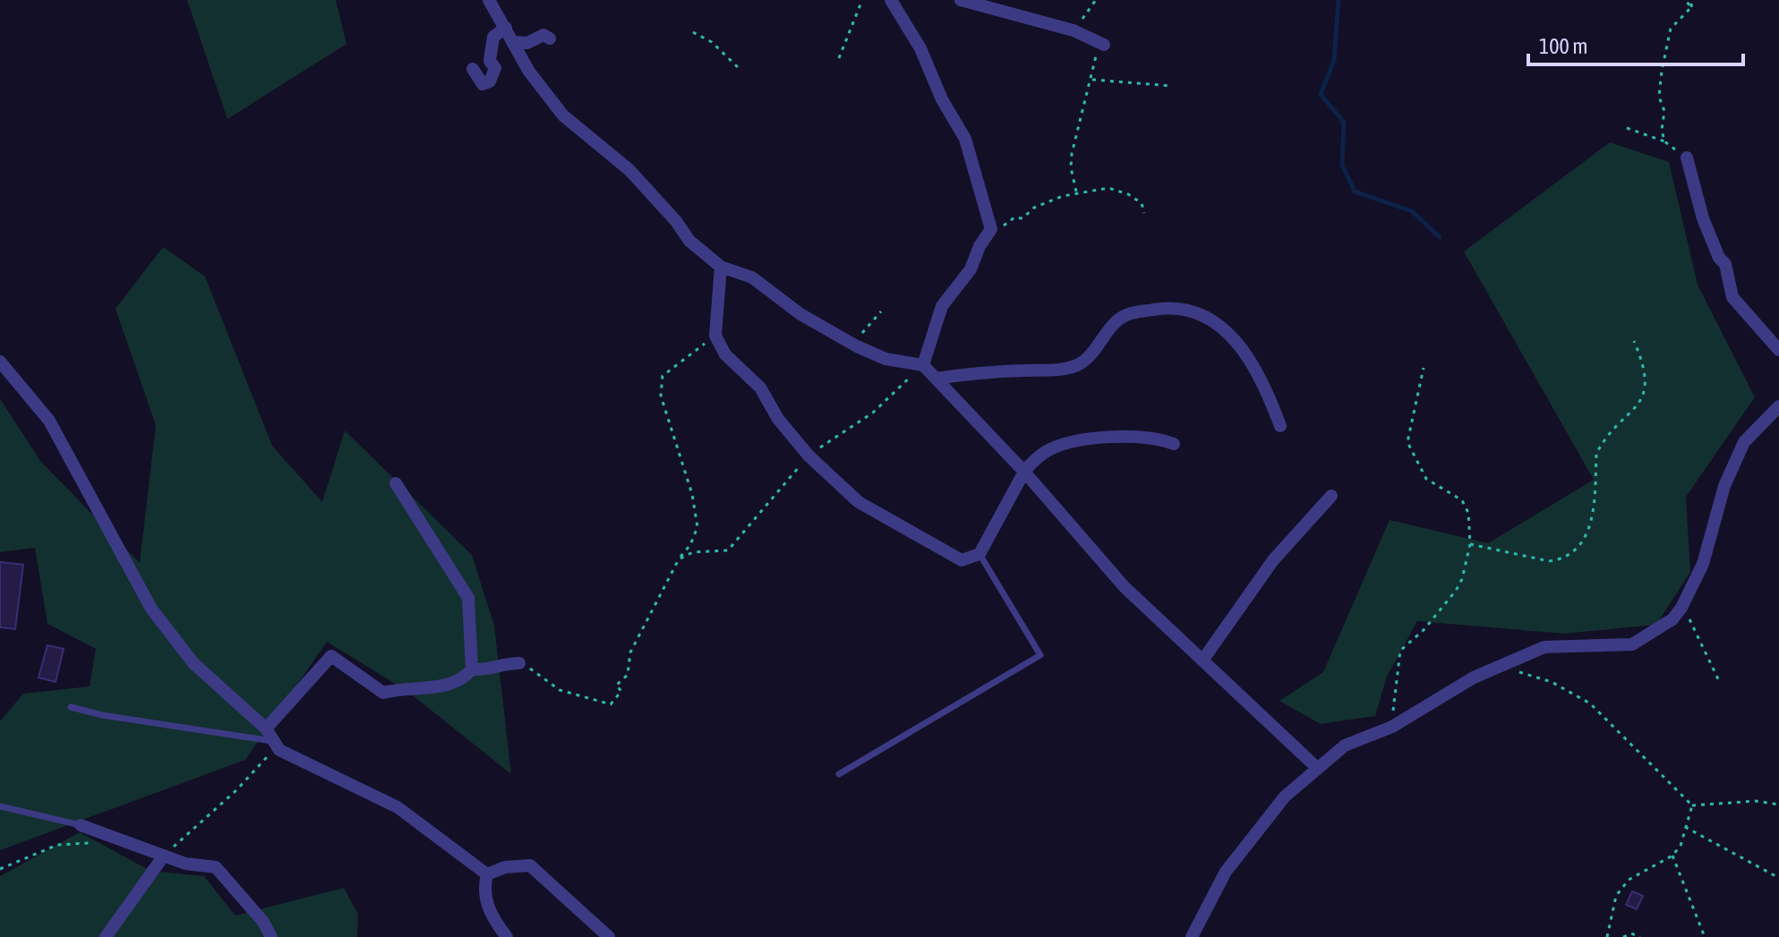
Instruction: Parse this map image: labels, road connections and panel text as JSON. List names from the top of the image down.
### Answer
{
  "scale_bar": "100 m"
}
